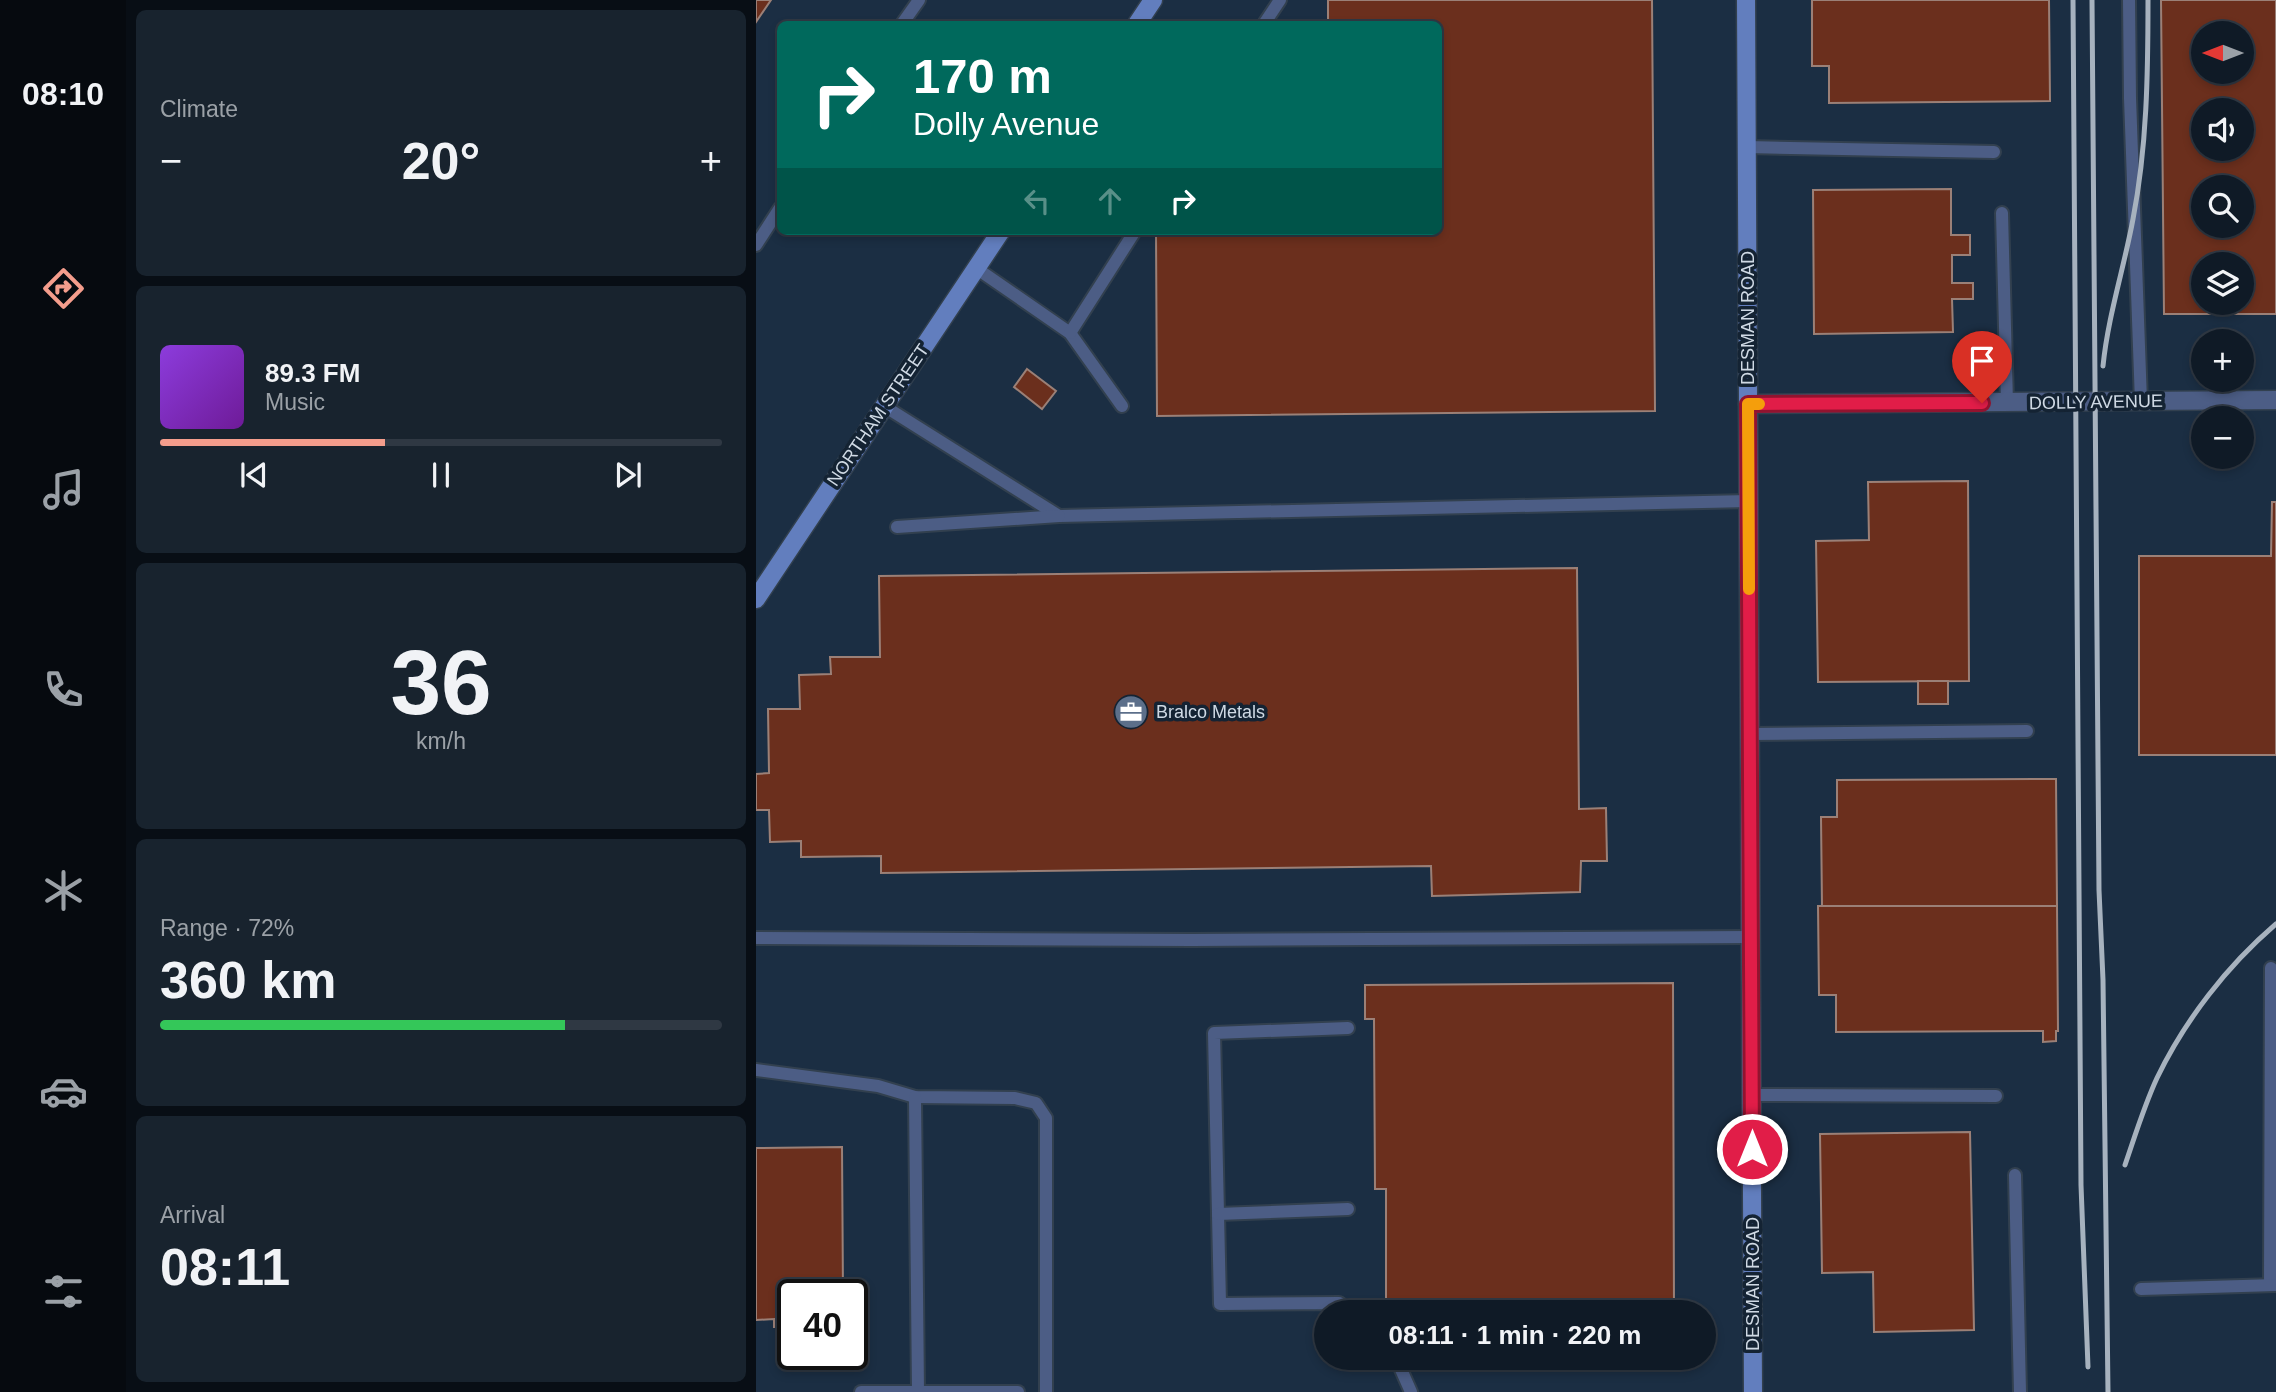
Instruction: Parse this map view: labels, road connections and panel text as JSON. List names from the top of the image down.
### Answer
{
  "streets": {
    "street": ["DESMAN ROAD", "DOLLY AVENUE", "NORTHAM STREET"]
  },
  "crossings": [
    ["DESMAN ROAD", "DOLLY AVENUE"]
  ],
  "places": {
    "office": ["Bralco Metals"]
  },
  "north": "left",
  "page": {
    "tabs": "08:10",
    "tile": [
      "Climate",
      ["36", "km/h"],
      ["Range · 72%", "360 km"],
      ["Arrival", "08:11"]
    ],
    "map_buttons": ["+", "−"],
    "turn": ["170 m", "Dolly Avenue"],
    "heat": ["−", "20°", "+"],
    "song": ["89.3 FM", "Music"],
    "limit": "40",
    "trip": "08:11 · 1 min · 220 m"
  }
}
